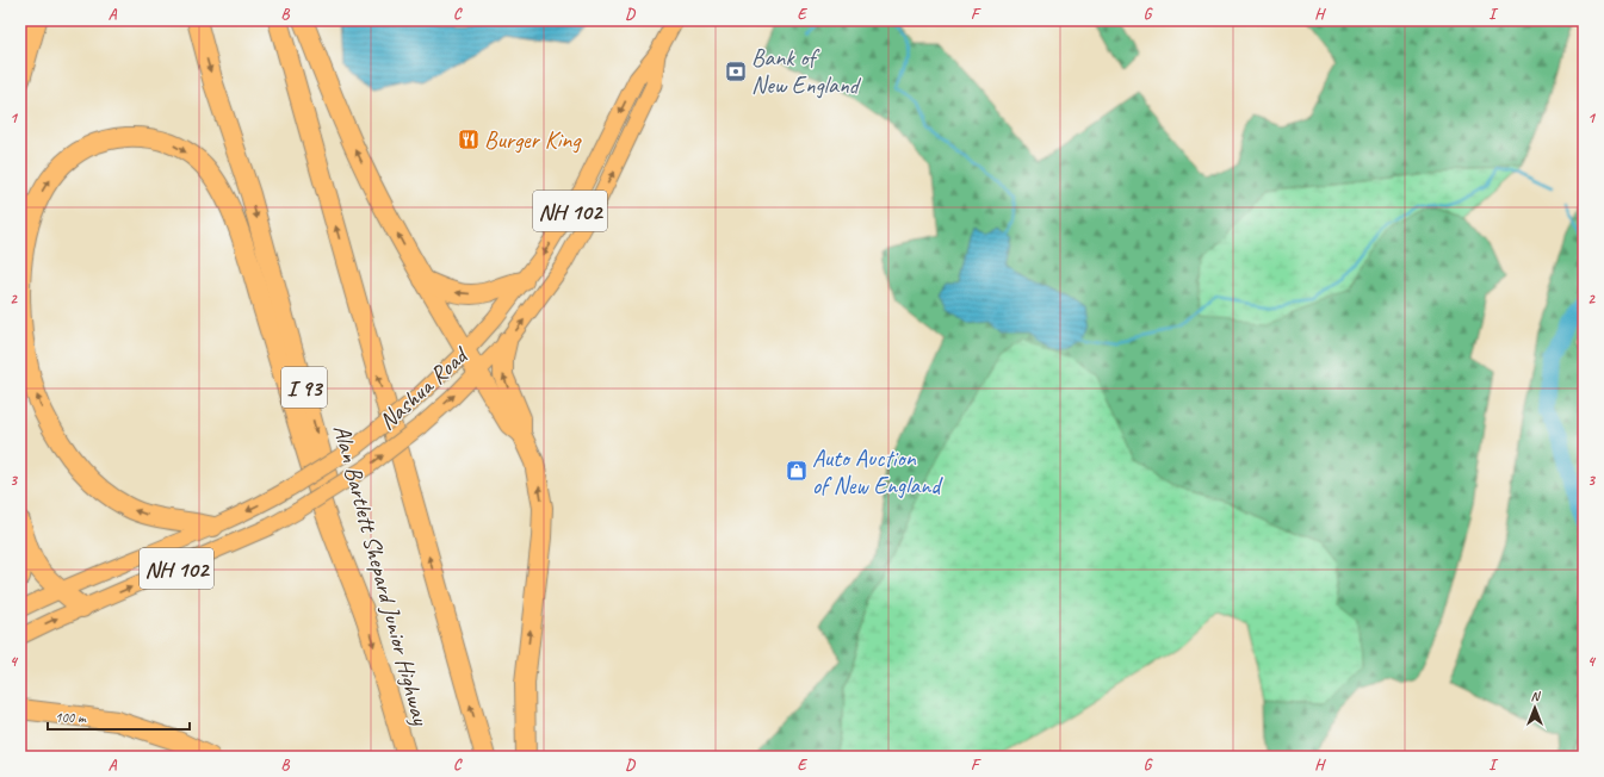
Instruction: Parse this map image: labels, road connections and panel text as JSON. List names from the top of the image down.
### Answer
{
  "streets": {
    "highway": ["I 93", "Alan Bartlett Shepard Junior Highway"],
    "main road": ["NH 102", "Nashua Road"]
  },
  "places": {
    "bank": ["Bank of New England"],
    "restaurant": ["Burger King"],
    "shop": ["Auto Auction of New England"]
  },
  "scale_bar": "100 m",
  "north": "top",
  "grid": {
    "columns": [
      "A",
      "B",
      "C",
      "D",
      "E",
      "F",
      "G",
      "H",
      "I"
    ],
    "rows": [
      "1",
      "2",
      "3",
      "4"
    ]
  }
}
